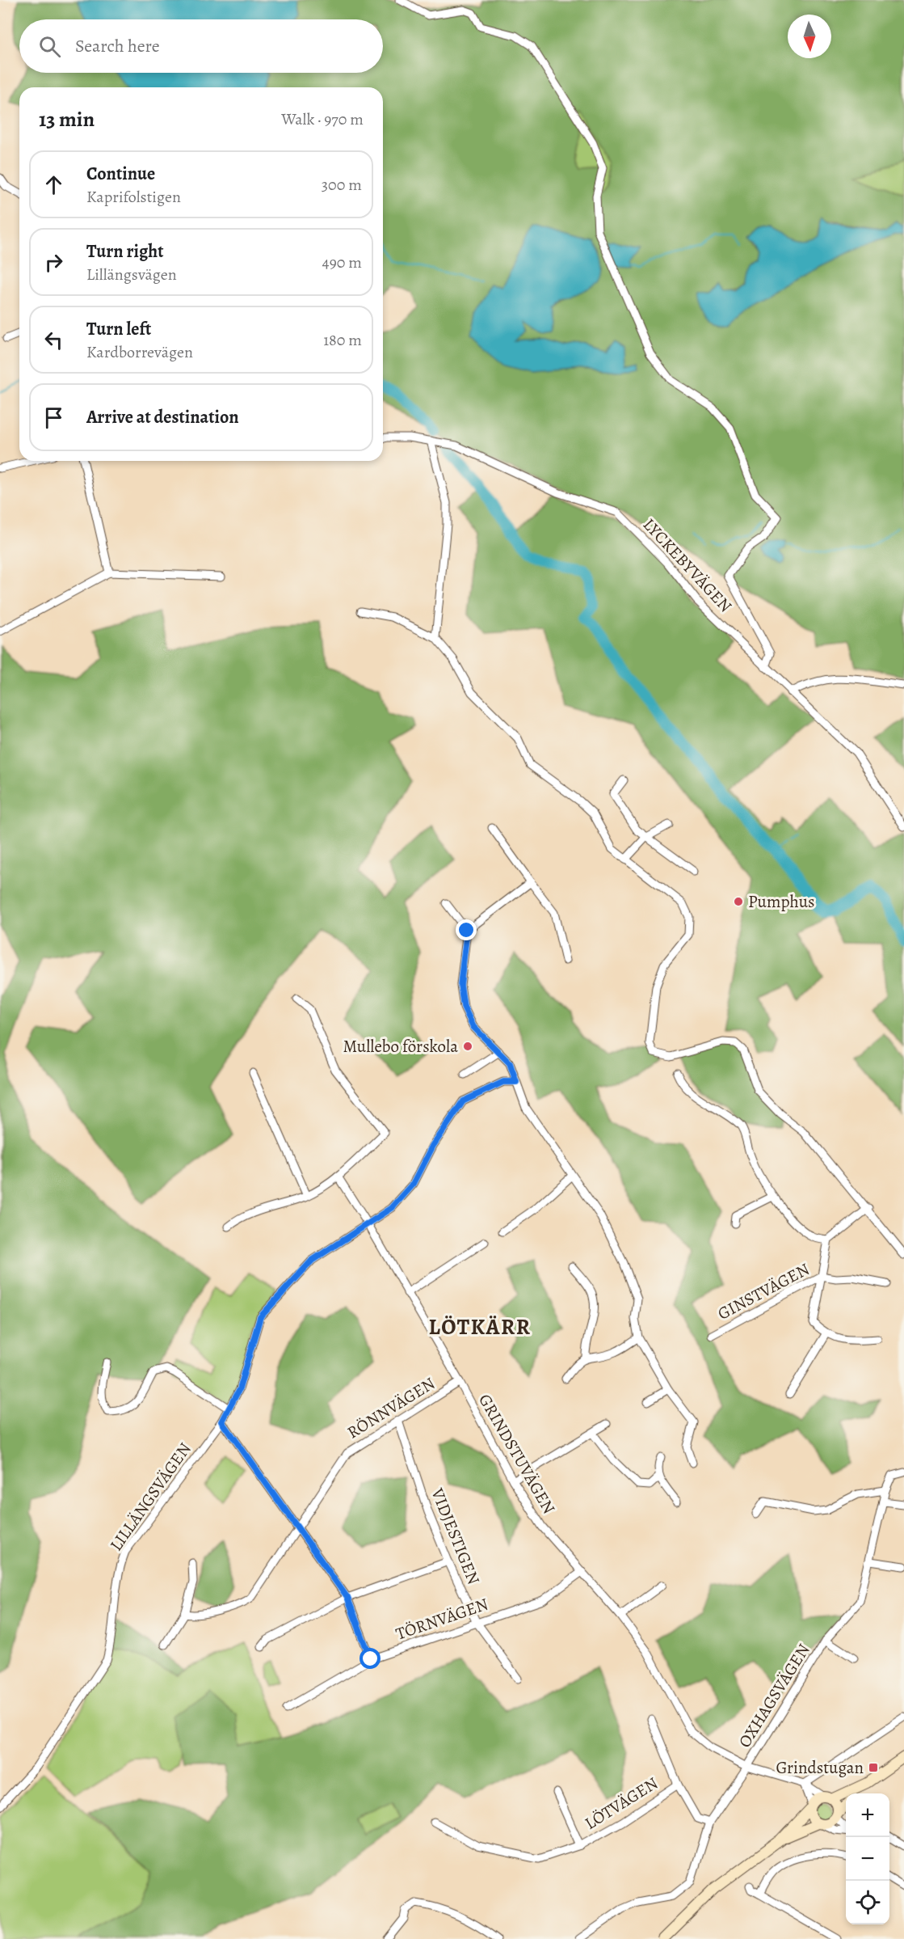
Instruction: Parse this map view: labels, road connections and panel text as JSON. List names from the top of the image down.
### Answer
{
  "streets": {
    "street": [
      "LYCKEBYVÄGEN",
      "GINSTVÄGEN",
      "RÖNNVÄGEN",
      "GRINDSTUVÄGEN",
      "LILLÄNGSVÄGEN",
      "VIDJESTIGEN",
      "TÖRNVÄGEN",
      "OXHAGSVÄGEN",
      "LÖTVÄGEN"
    ]
  },
  "crossings": [
    ["RÖNNVÄGEN", "GRINDSTUVÄGEN"],
    ["RÖNNVÄGEN", "VIDJESTIGEN"],
    ["GRINDSTUVÄGEN", "LILLÄNGSVÄGEN"],
    ["GRINDSTUVÄGEN", "TÖRNVÄGEN"],
    ["GRINDSTUVÄGEN", "OXHAGSVÄGEN"],
    ["VIDJESTIGEN", "TÖRNVÄGEN"]
  ],
  "districts": ["LÖTKÄRR"],
  "places": {
    "other": ["Pumphus", "Mullebo förskola"],
    "transit": ["Grindstugan"]
  },
  "north": "bottom",
  "page": {
    "search": "Search here",
    "heading": ["13 min", "Walk · 970 m"],
    "list": [
      ["Continue", "Kaprifolstigen", "300 m"],
      ["Turn right", "Lillängsvägen", "490 m"],
      ["Turn left", "Kardborrevägen", "180 m"],
      "Arrive at destination"
    ],
    "map_buttons": ["+", "−"]
  }
}
